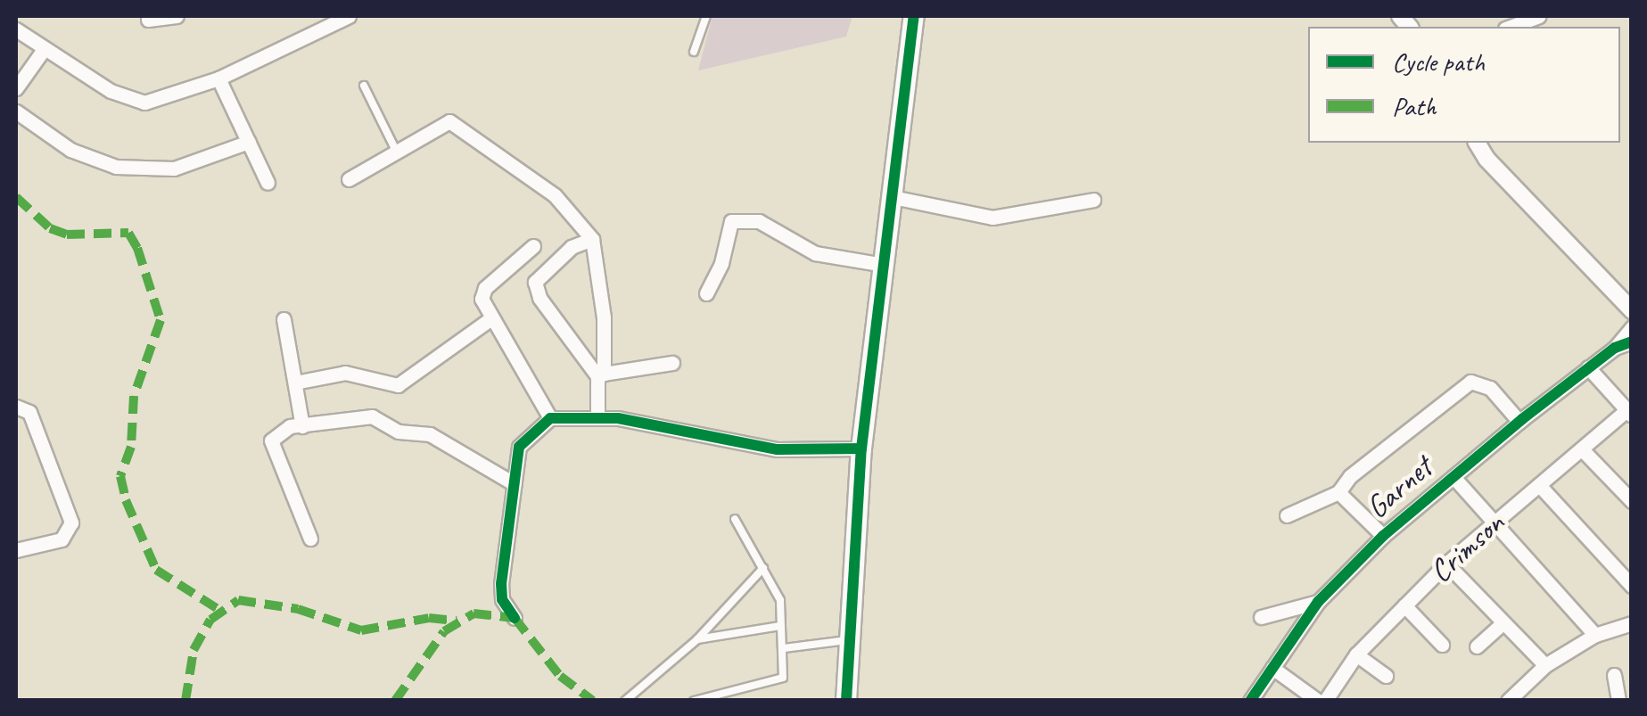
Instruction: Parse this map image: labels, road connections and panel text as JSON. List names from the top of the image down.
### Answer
{
  "streets": {
    "street": ["Garnet", "Crimson"]
  },
  "legend": ["Cycle path", "Path"]
}
